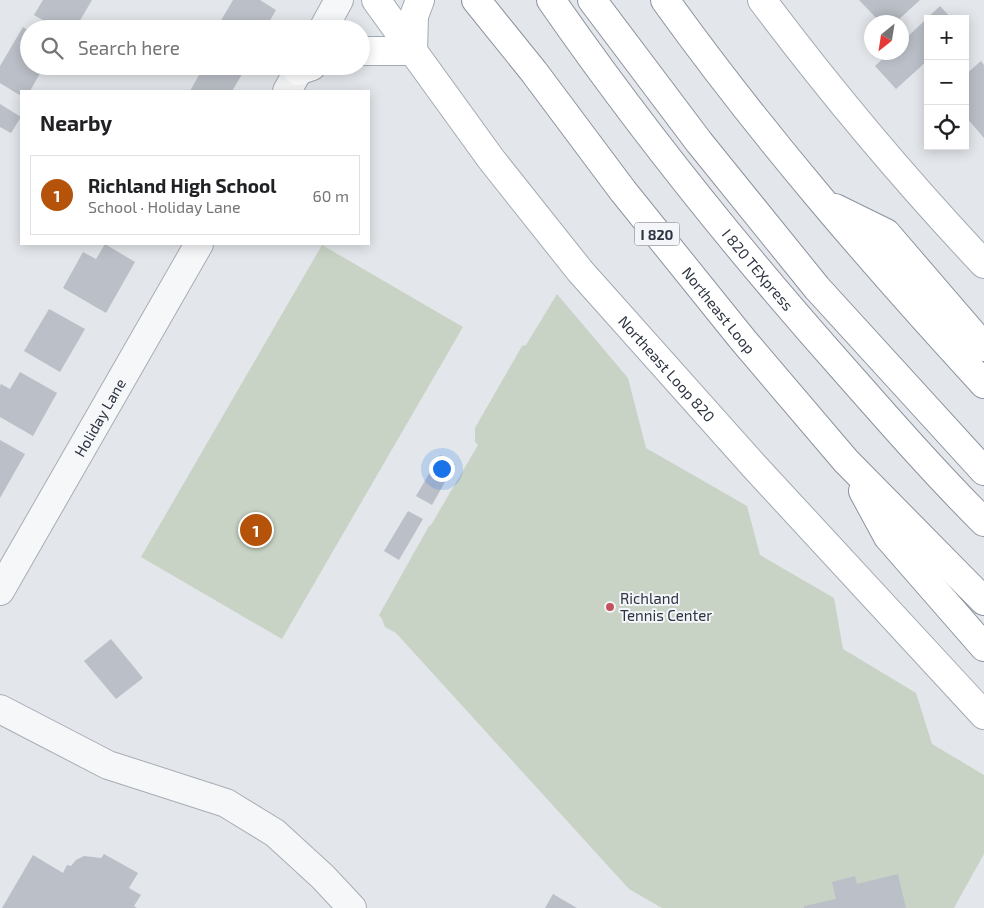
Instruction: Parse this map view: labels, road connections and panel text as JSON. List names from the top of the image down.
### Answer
{
  "streets": {
    "main road": [
      "I 820",
      "I 820 TEXpress",
      "Northeast Loop",
      "Northeast Loop 820"
    ],
    "street": ["Holiday Lane"]
  },
  "places": ["Richland Tennis Center"],
  "north": "bottom left",
  "page": {
    "map_buttons": ["+", "−"],
    "search": "Search here",
    "heading": "Nearby",
    "list": [
      {
        "mark": "1",
        "name": "Richland High School",
        "note": "School · Holiday Lane",
        "value": "60 m"
      }
    ],
    "pins": "1"
  }
}
